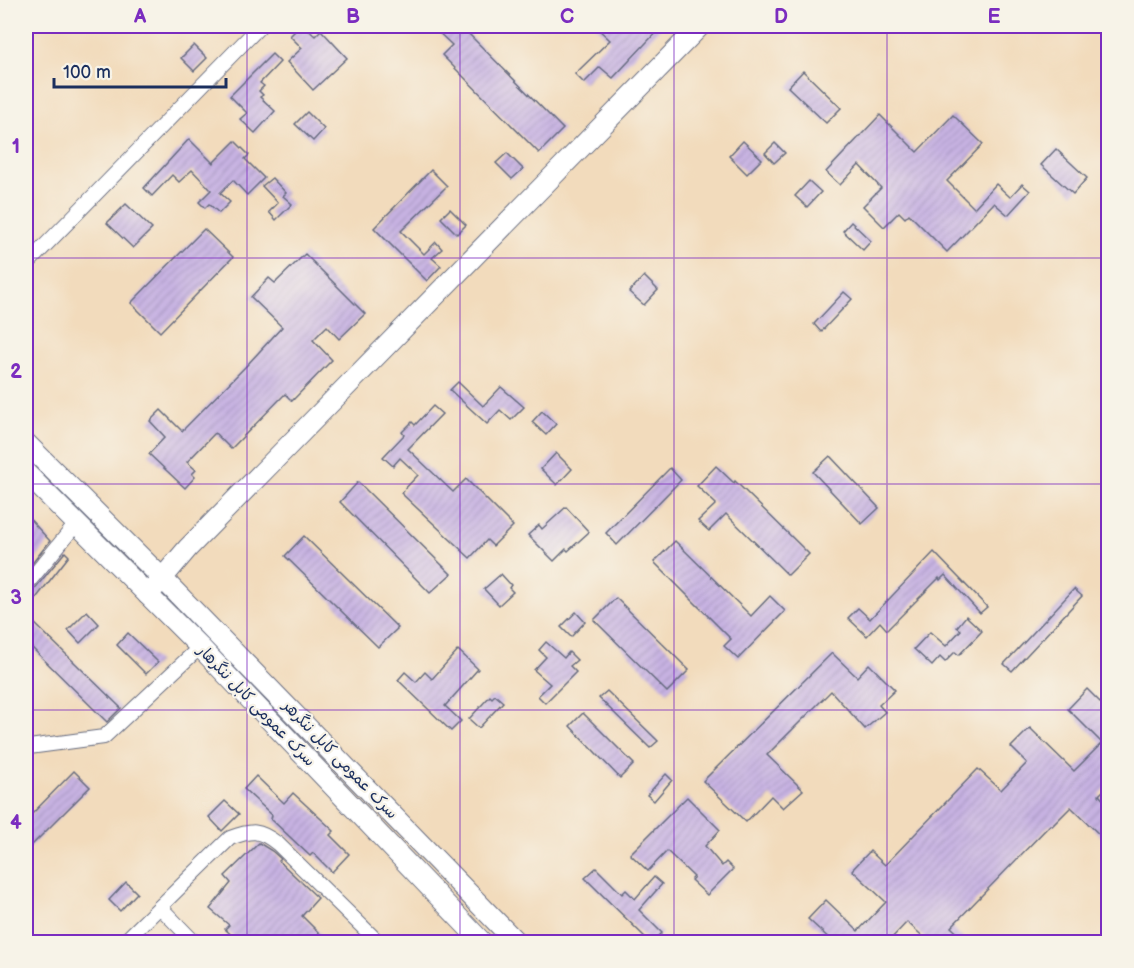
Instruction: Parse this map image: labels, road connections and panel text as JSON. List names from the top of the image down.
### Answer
{
  "streets": {
    "highway": ["سرک عمومی کابل ننگرهار", "سرک عمومی کابل ننگرهر"]
  },
  "scale_bar": "100 m",
  "grid": {
    "columns": [
      "A",
      "B",
      "C",
      "D",
      "E"
    ],
    "rows": [
      "1",
      "2",
      "3",
      "4"
    ]
  }
}
